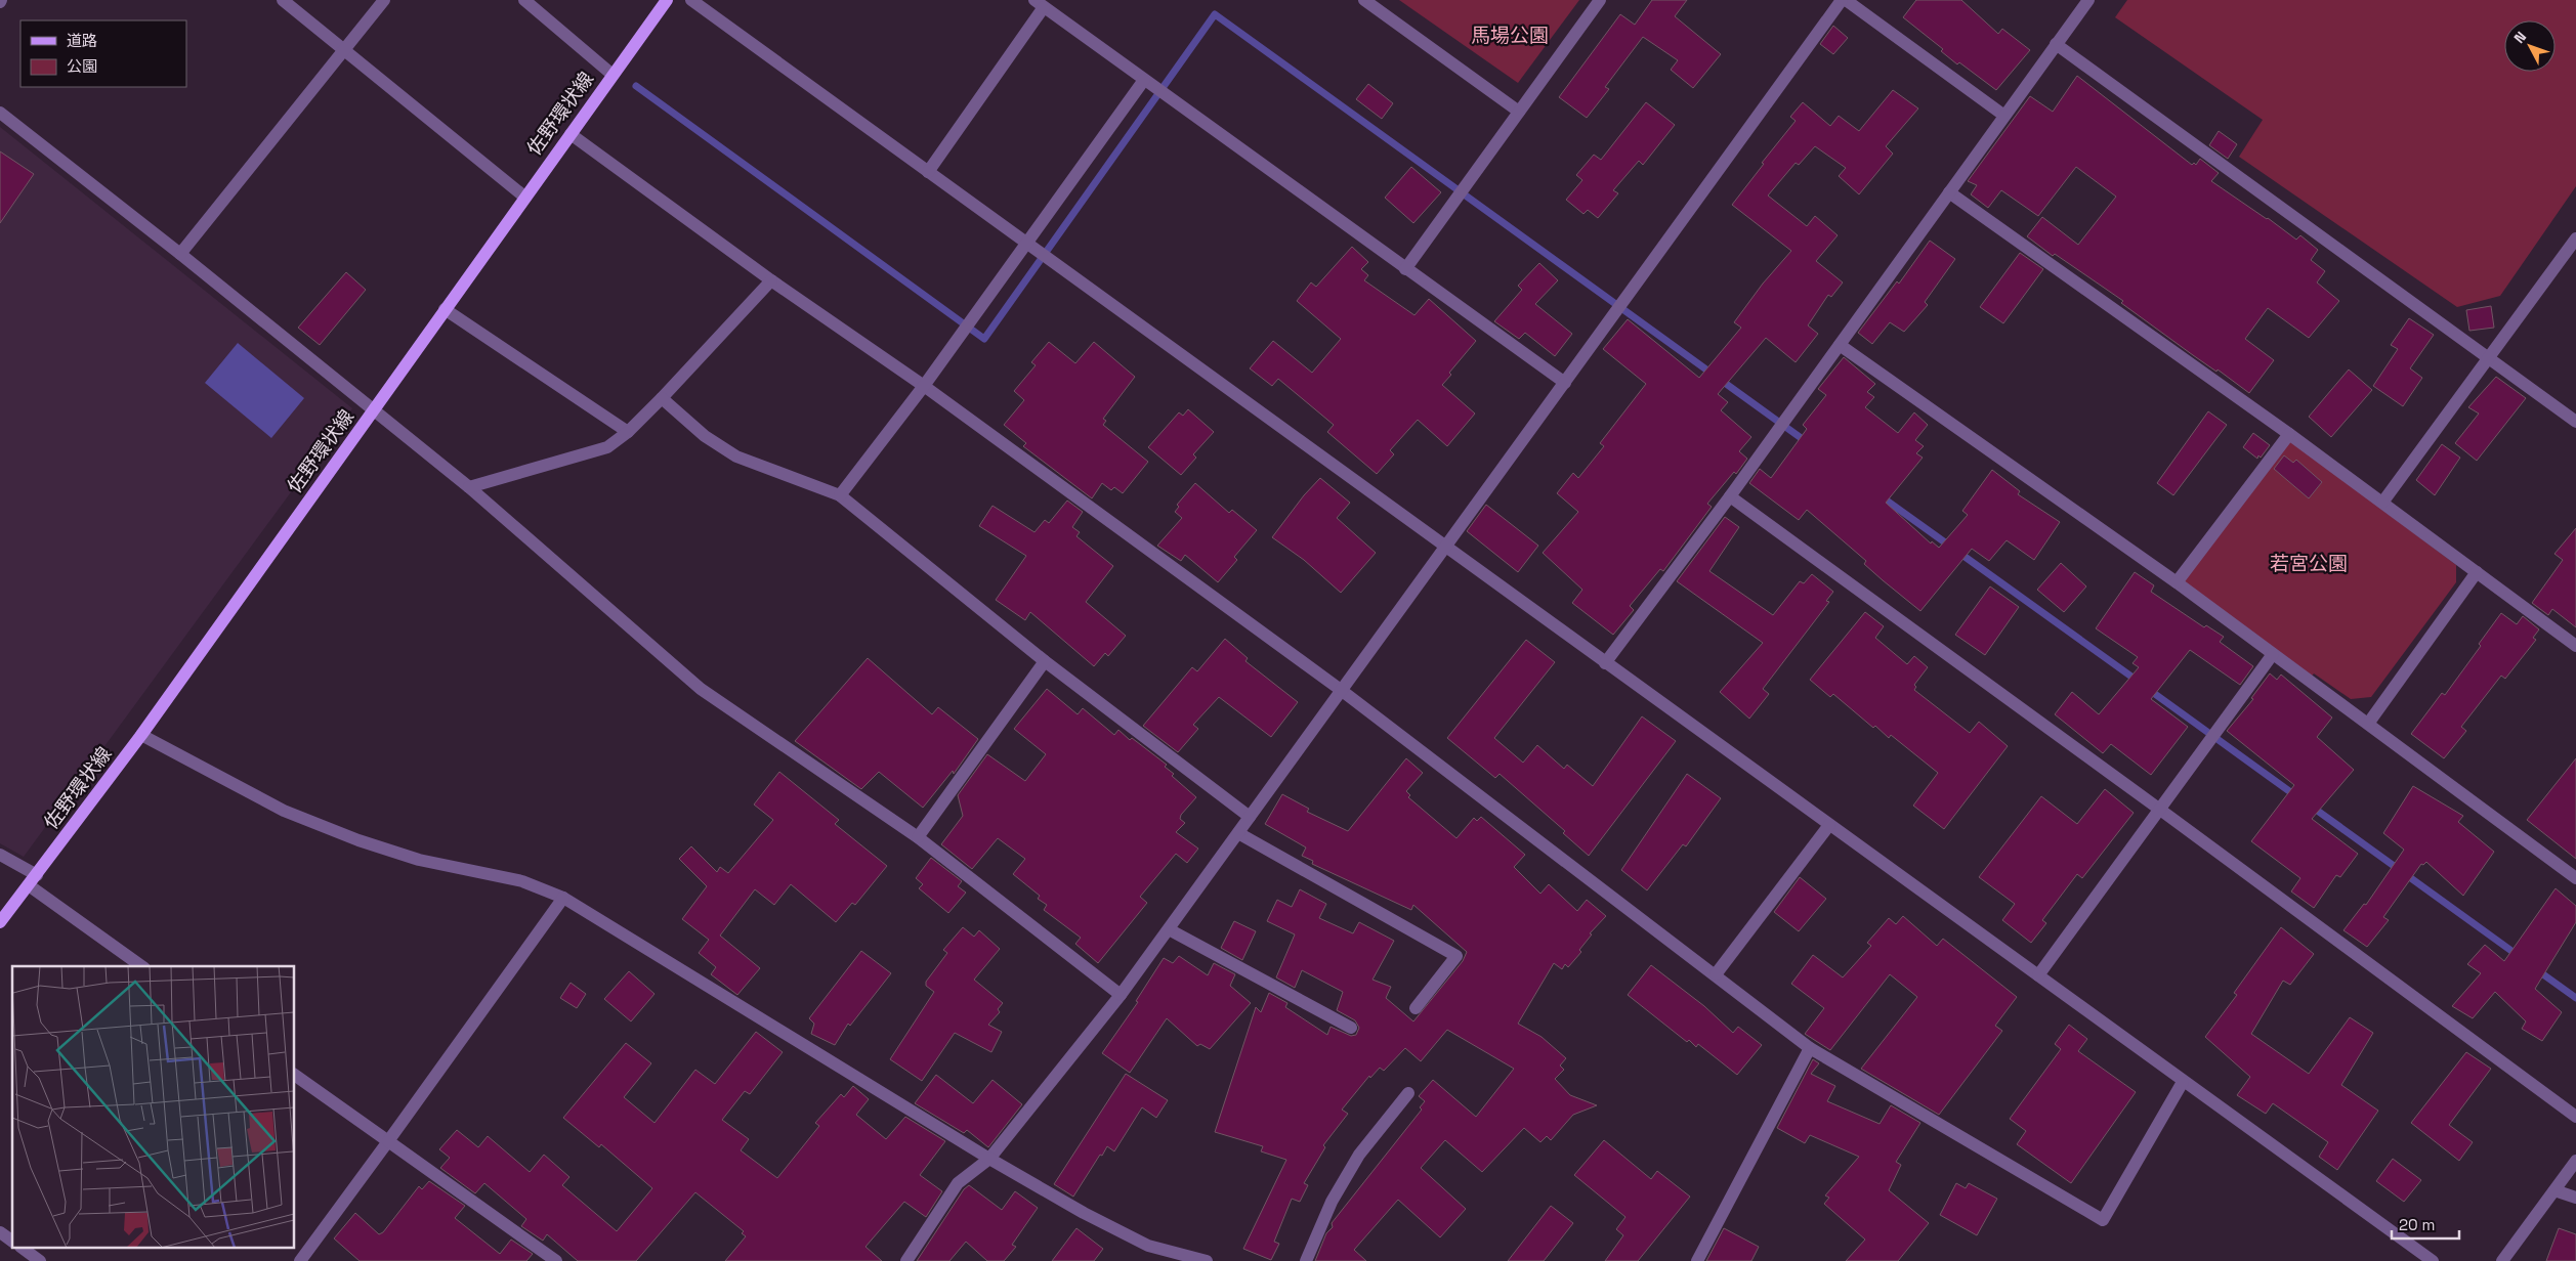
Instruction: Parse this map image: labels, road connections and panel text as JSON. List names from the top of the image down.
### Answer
{
  "streets": {
    "main road": ["佐野環状線"]
  },
  "parks": ["馬場公園", "若宮公園"],
  "legend": ["道路", "公園"],
  "scale_bar": "20 m",
  "north": "top left"
}
